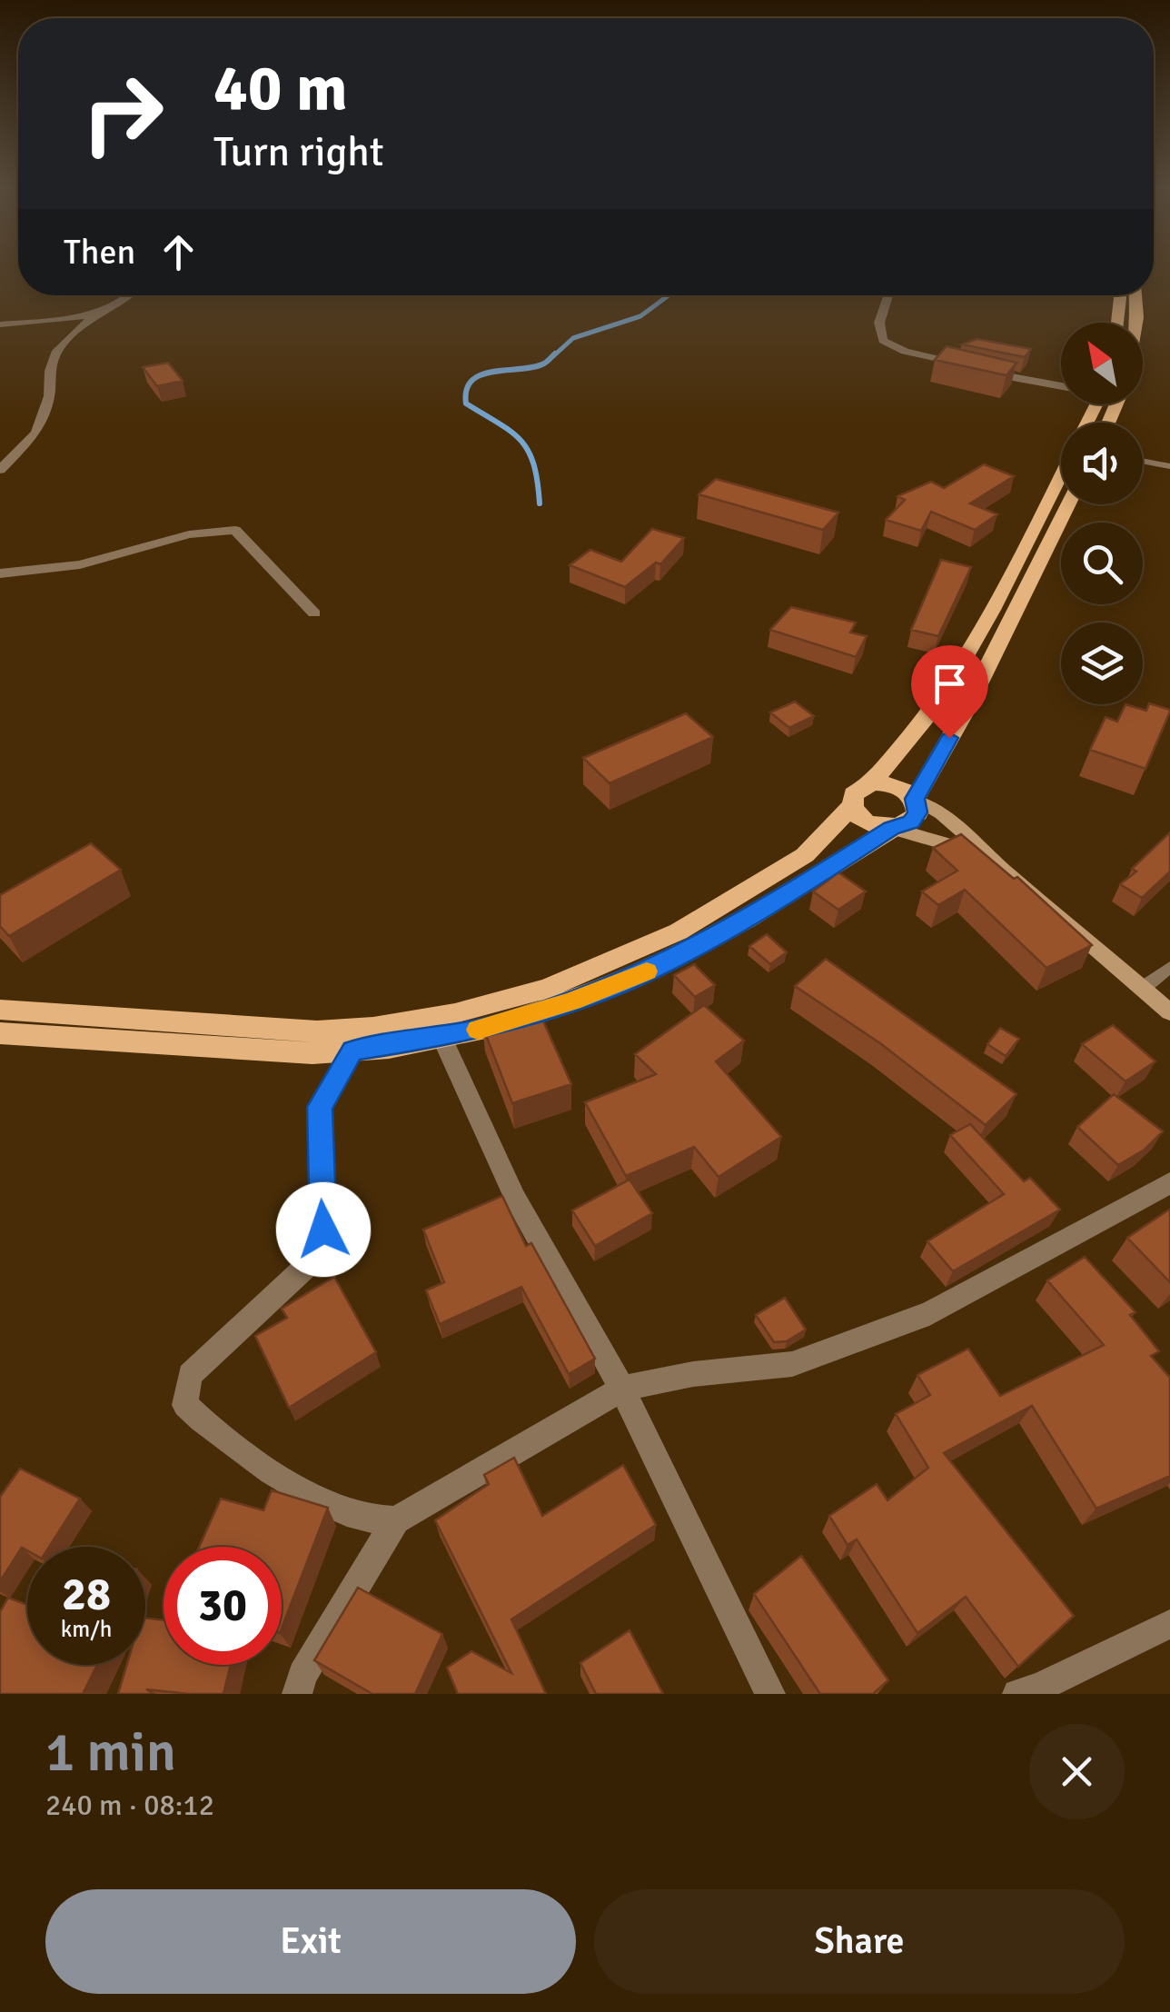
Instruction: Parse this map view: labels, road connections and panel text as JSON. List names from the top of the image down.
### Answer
{
  "north": "top left",
  "page": {
    "turn": ["40 m", "Turn right"],
    "then": "Then",
    "speed": "28 km/h",
    "limit": "30",
    "heading": ["1 min", "240 m · 08:12"],
    "buttons": ["Exit", "Share"]
  }
}
